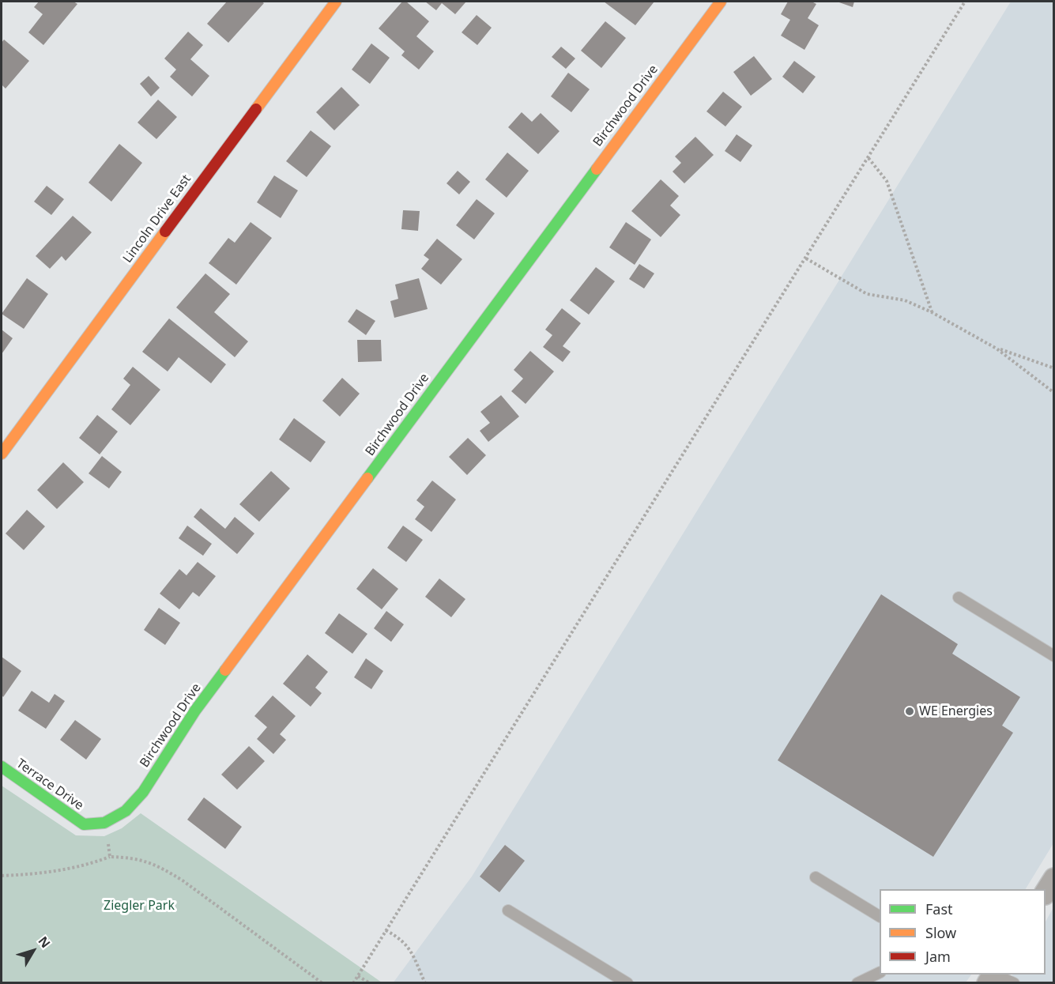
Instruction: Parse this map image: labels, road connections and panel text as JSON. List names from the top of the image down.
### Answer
{
  "streets": {
    "street": ["Birchwood Drive", "Lincoln Drive East", "Terrace Drive"]
  },
  "crossings": [
    ["Birchwood Drive", "Terrace Drive"]
  ],
  "parks": ["Ziegler Park"],
  "places": ["WE Energies"],
  "legend": ["Fast", "Slow", "Jam"],
  "north": "top right"
}
